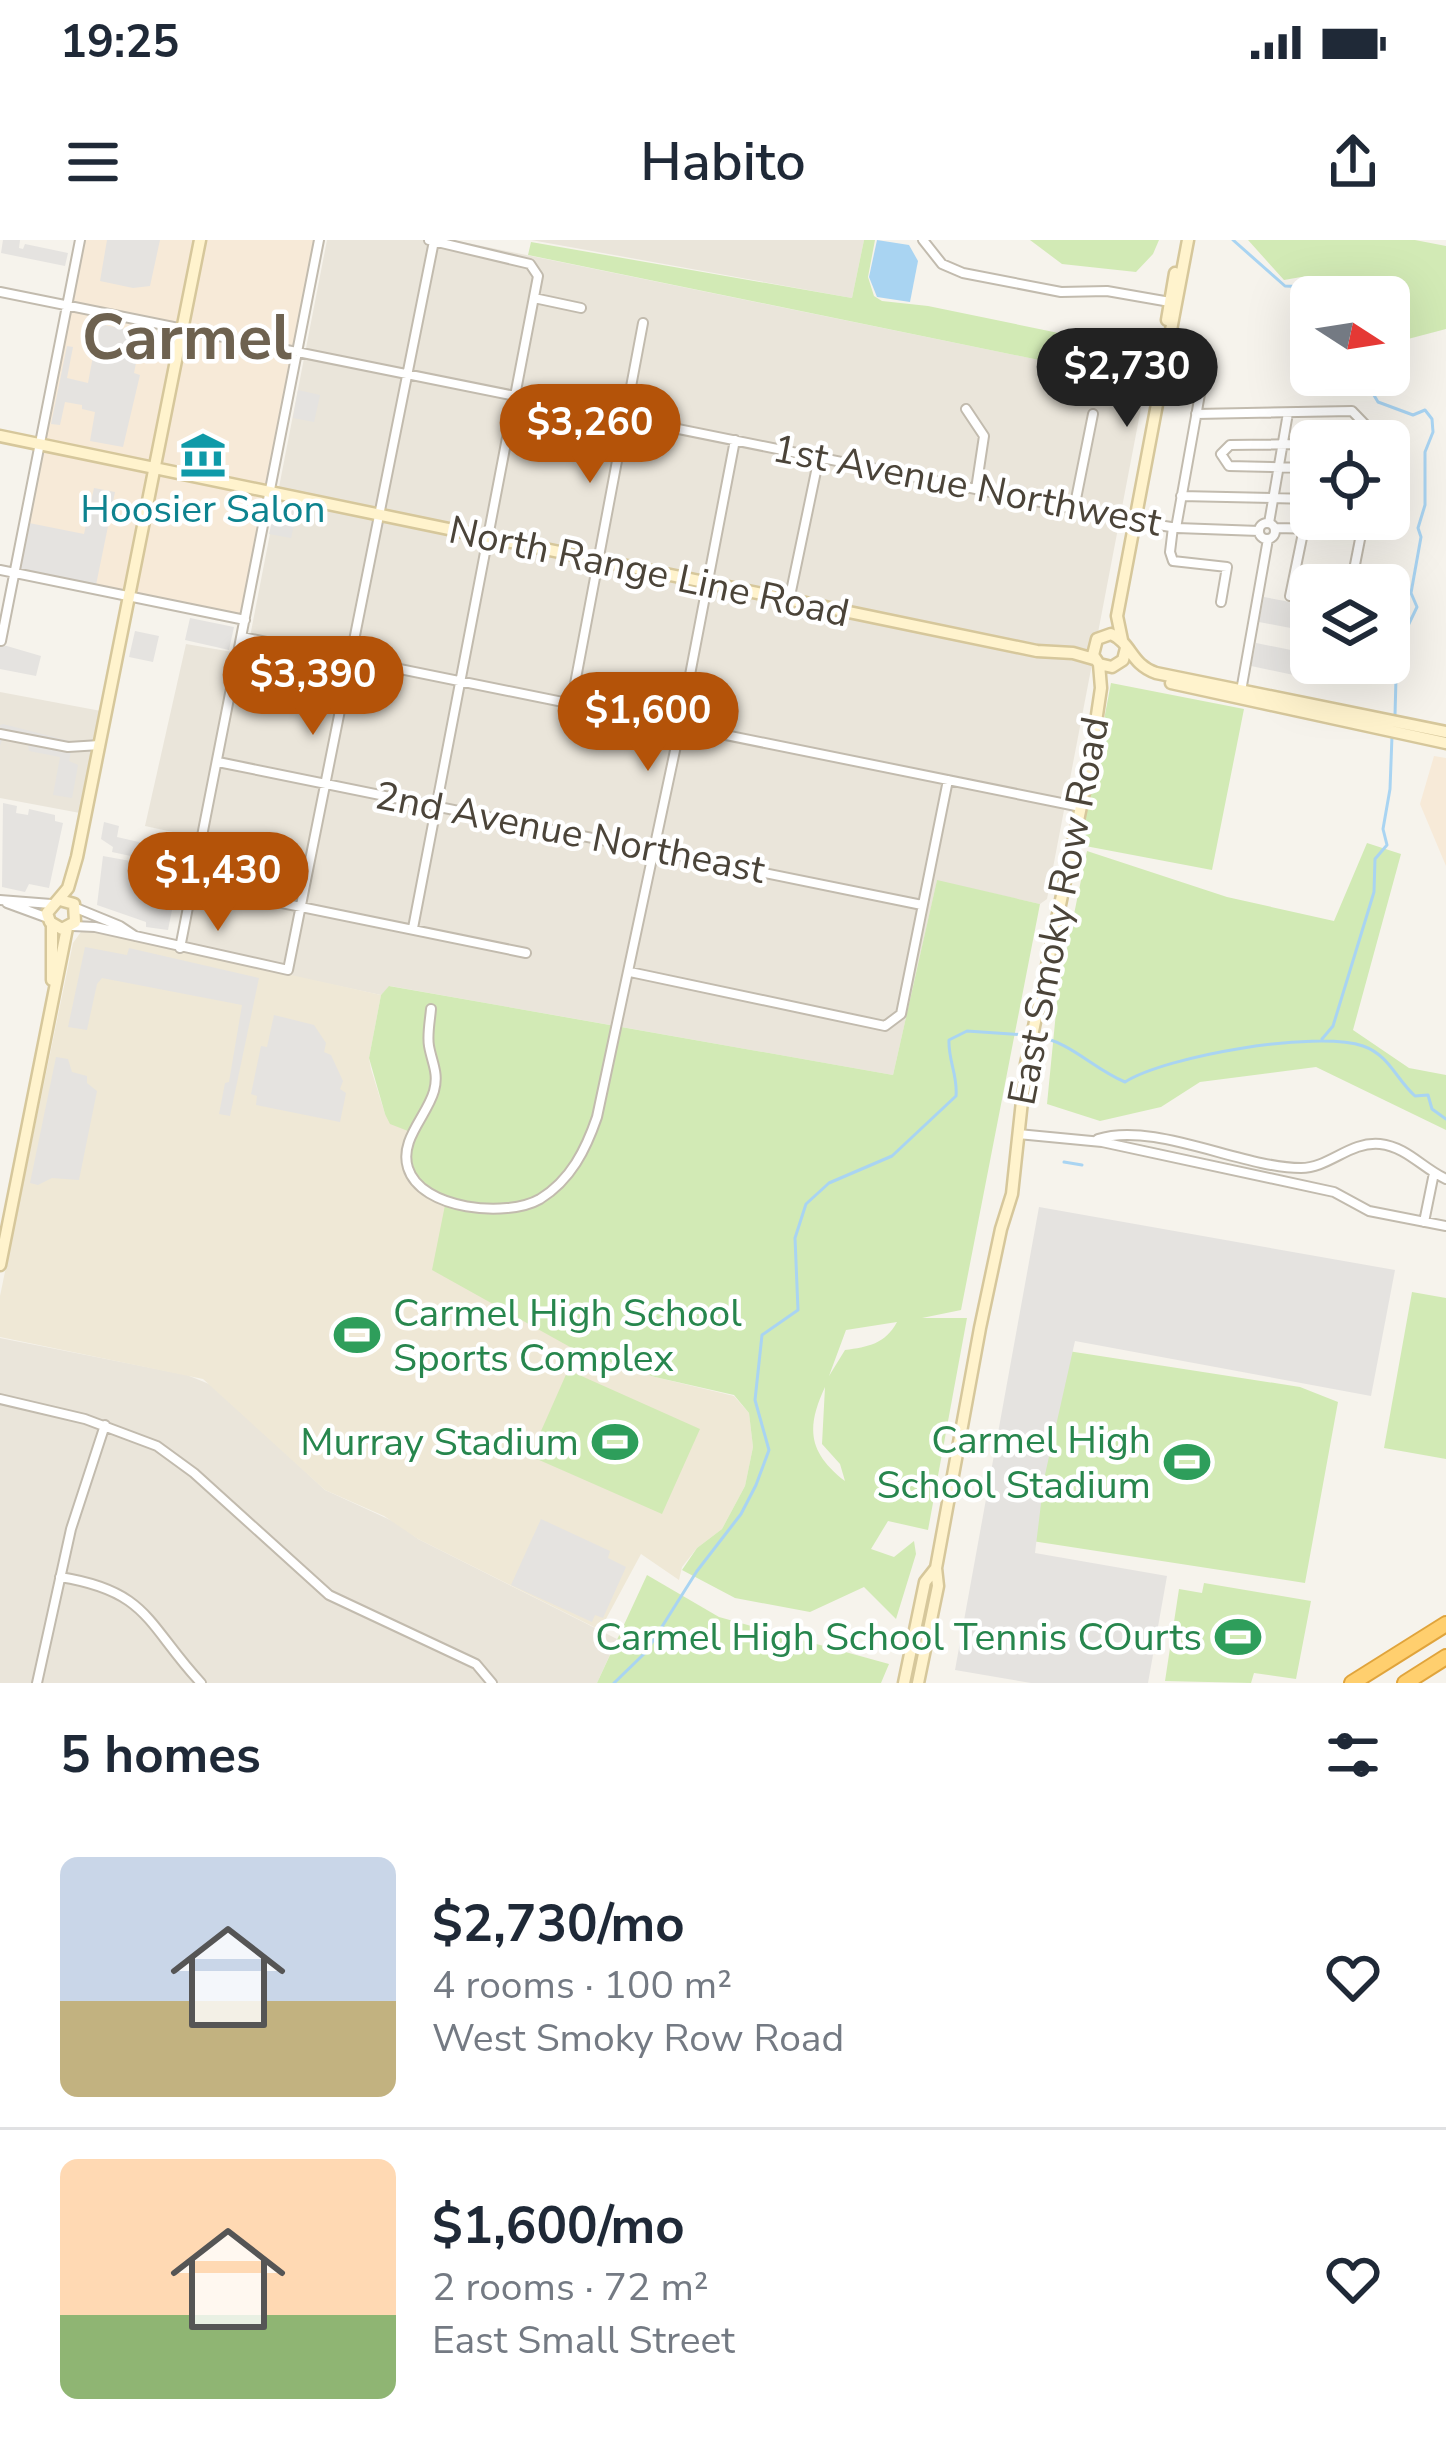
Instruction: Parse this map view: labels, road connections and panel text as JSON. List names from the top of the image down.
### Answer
{
  "streets": {
    "main road": ["North Range Line Road", "East Smoky Row Road"],
    "street": ["1st Avenue Northwest", "2nd Avenue Northeast"]
  },
  "crossings": [
    ["North Range Line Road", "East Smoky Row Road"]
  ],
  "districts": ["Carmel"],
  "places": {
    "museum": ["Hoosier Salon"],
    "sports": [
      "Carmel High School Sports Complex",
      "Murray Stadium",
      "Carmel High School Stadium",
      "Carmel High School Tennis COurts"
    ]
  },
  "north": "right",
  "page": {
    "status": "19:25",
    "header": "Habito",
    "price": [
      "$2,730",
      "$3,260",
      "$3,390",
      "$1,600",
      "$1,430"
    ],
    "heading": "5 homes",
    "list": [
      {
        "name": "$2,730/mo",
        "note": "4 rooms · 100 m² · West Smoky Row Road"
      },
      {
        "name": "$1,600/mo",
        "note": "2 rooms · 72 m² · East Small Street"
      }
    ]
  }
}
